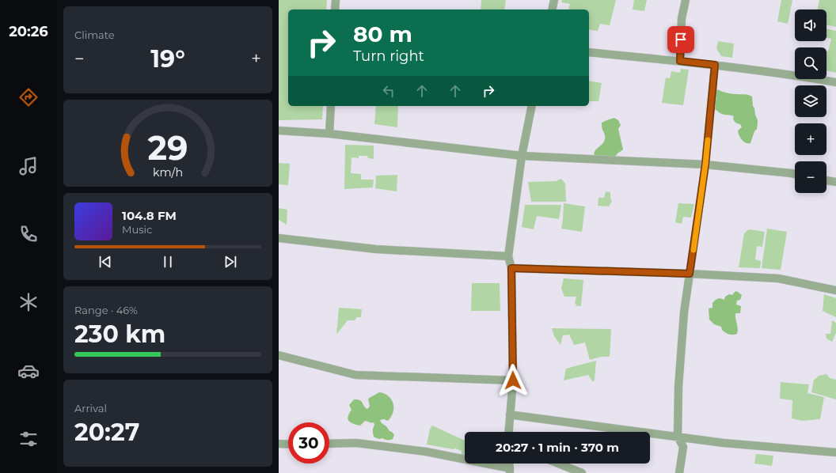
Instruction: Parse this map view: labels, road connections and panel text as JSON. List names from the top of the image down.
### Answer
{
  "page": {
    "tabs": "20:26",
    "tile": [
      "Climate",
      ["Range · 46%", "230 km"],
      ["Arrival", "20:27"]
    ],
    "map_buttons": ["+", "−"],
    "turn": ["80 m", "Turn right"],
    "heat": ["−", "19°", "+"],
    "song": ["104.8 FM", "Music"],
    "limit": "30",
    "trip": "20:27 · 1 min · 370 m",
    "gauge": ["29", "km/h"]
  }
}
